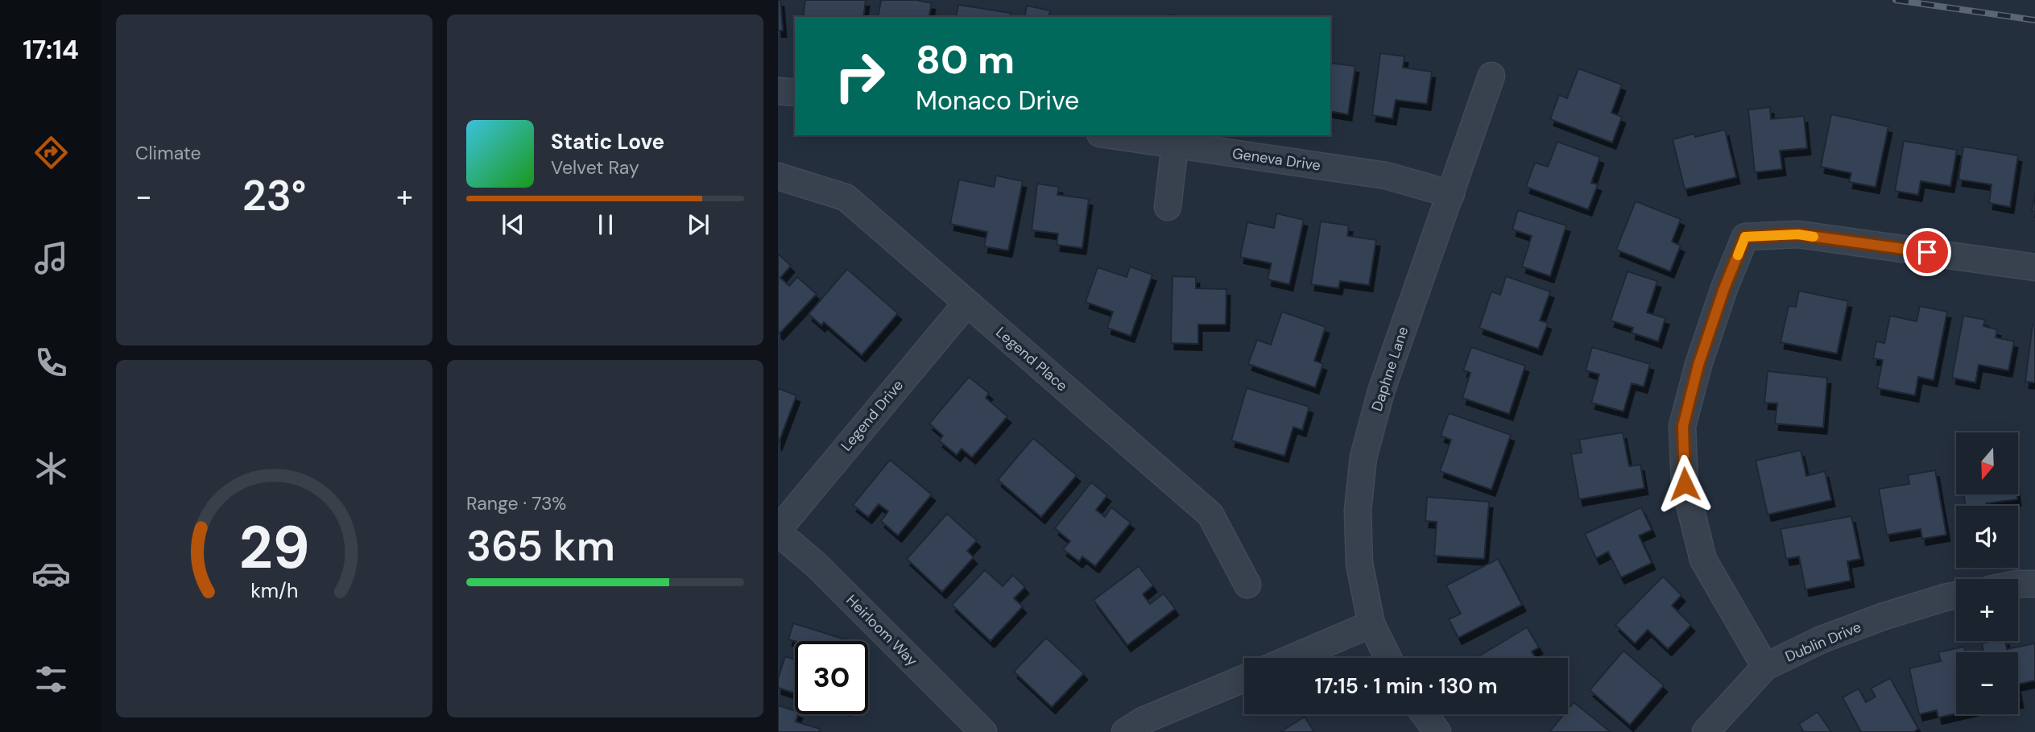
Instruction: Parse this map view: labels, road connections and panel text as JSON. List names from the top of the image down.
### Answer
{
  "streets": {
    "street": [
      "Geneva Drive",
      "Legend Place",
      "Daphne Lane",
      "Legend Drive",
      "Heirloom Way",
      "Dublin Drive"
    ]
  },
  "crossings": [
    ["Geneva Drive", "Daphne Lane"],
    ["Legend Place", "Legend Drive"],
    ["Legend Drive", "Heirloom Way"]
  ],
  "north": "bottom",
  "page": {
    "tabs": "17:14",
    "tile": [
      "Climate",
      ["Range · 73%", "365 km"]
    ],
    "turn": ["80 m", "Monaco Drive"],
    "song": ["Static Love", "Velvet Ray"],
    "heat": ["−", "23°", "+"],
    "map_buttons": ["+", "−"],
    "limit": "30",
    "trip": "17:15 · 1 min · 130 m",
    "gauge": ["29", "km/h"]
  }
}
